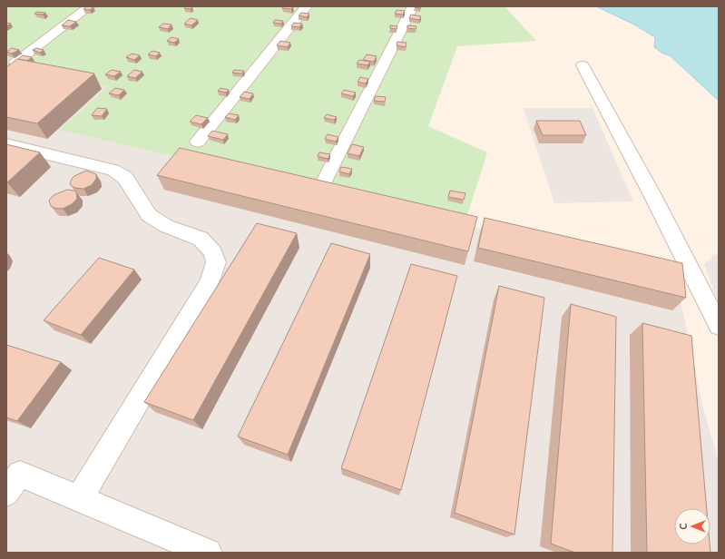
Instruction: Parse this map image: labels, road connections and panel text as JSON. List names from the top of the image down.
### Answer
{
  "north": "left"
}
